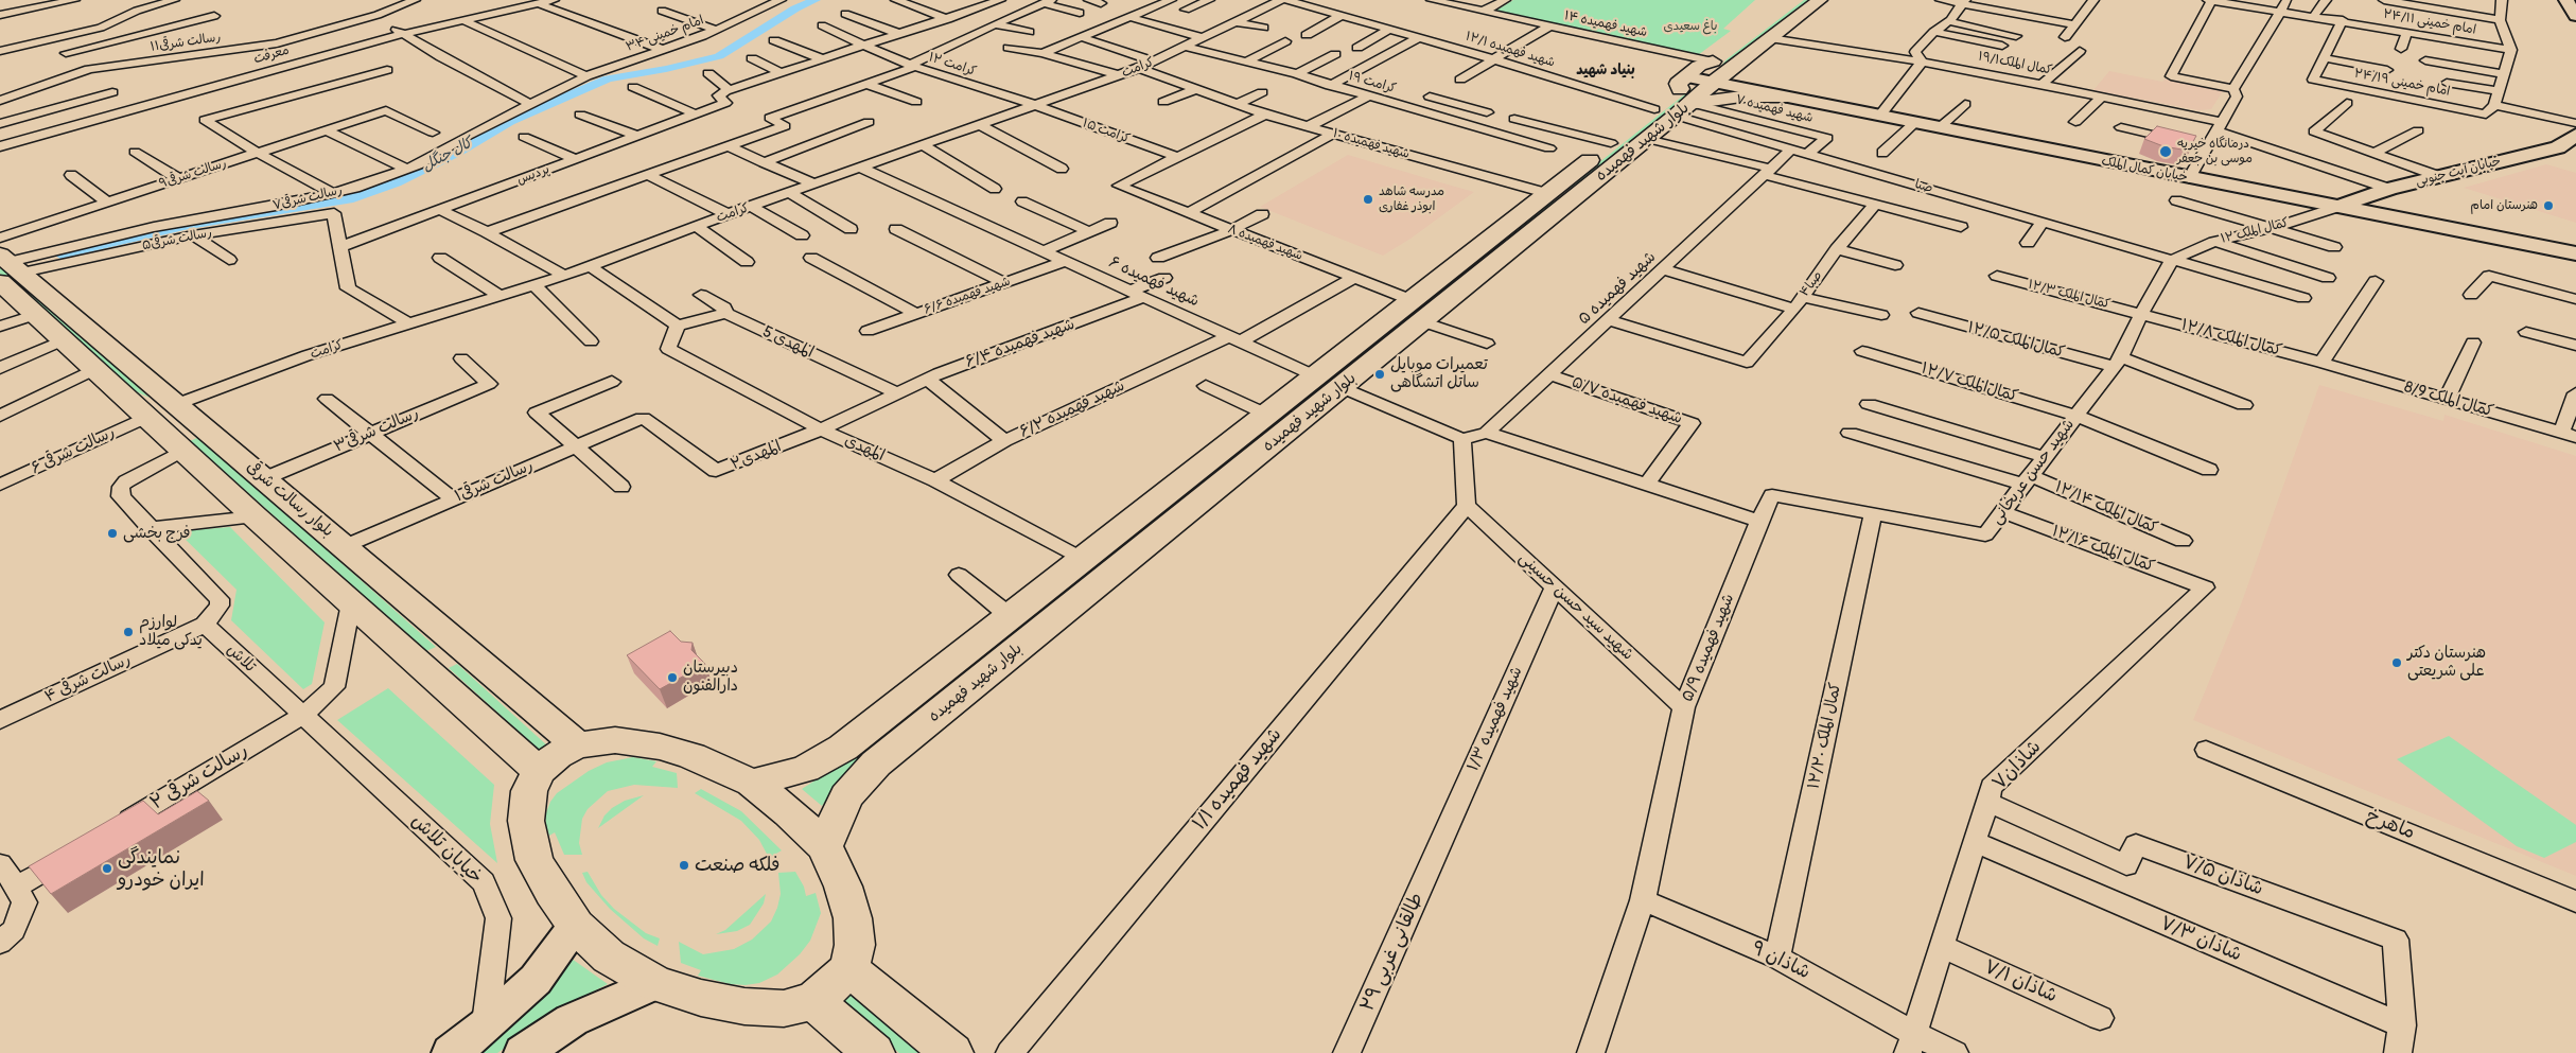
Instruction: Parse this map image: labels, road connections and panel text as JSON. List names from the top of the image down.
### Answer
{
  "streets": {
    "main road": [
      "بلوار شهید فهمیده",
      "خیابان کمال الملک",
      "خیابان آیت جنوبی",
      "بلوار رسالت شرقی"
    ],
    "street": [
      "امام خمینی ۲۴/۱۱",
      "شهید فهمیده ۱۴",
      "امام خمینی ۳۴",
      "رسالت شرقی۱۱",
      "شهید فهمیده ۱۲/۱",
      "معرفت",
      "کمال الملک۱۹/۱",
      "کرامت ۱۲",
      "کرامت",
      "کرامت ۱۹",
      "امام خمینی ۲۴/۱۹",
      "شهید فهمیده ۷",
      "کرامت ۱۵",
      "شهید فهمیده ۱۰",
      "رسالت شرقی۹",
      "پردیس",
      "صبا",
      "رسالت شرقی۷",
      "کمال الملک ۱۲",
      "رسالت شرقی۵",
      "شهید فهمیده ۸",
      "شهید فهمیده ۶",
      "صبا۴",
      "شهید فهمیده ۵",
      "کمال الملک ۱۲/۳",
      "شهید فهمیده ۶/۶",
      "کمال الملک ۱۲/۸",
      "کمال‌الملک ۱۲/۵",
      "المهدی 5",
      "شهید فهمیده ۶/۴",
      "کمال‌الملک ۱۲/۷",
      "کمال الملک 8/9",
      "شهید فهمیده ۵/۷",
      "شهید فهمیده ۶/۲",
      "رسالت شرقی۳",
      "المهدی",
      "رسالت شرقی ۶",
      "المهدی۲",
      "شهید حسن عربخانی",
      "رسالت شرقی۱",
      "کمال الملک ۱۲/۱۴",
      "کمال الملک ۱۲/۱۶",
      "شهید سید حسن حسینی",
      "شهید فهمیده ۵/۹",
      "تلاش",
      "رسالت شرقی ۴",
      "شهید فهمیده ۱/۳",
      "کمال الملک ۱۲/۲۰",
      "شاذان۷",
      "رسالت شرقی ۲",
      "شهید فهمیده ۱/۱",
      "ماهرخ",
      "خیابان تلاش",
      "شاذان ۷/۵",
      "شاذان ۷/۳",
      "طالقانی غربی ۲۹",
      "شاذان ۹",
      "شاذان ۷/۱"
    ]
  },
  "crossings": [
    ["شهید فهمیده ۱۴", "شهید فهمیده ۱۲/۱"],
    ["شهید فهمیده ۱۴", "شهید فهمیده ۷"],
    ["شهید فهمیده ۱۴", "بلوار شهید فهمیده"],
    ["شهید فهمیده ۱۴", "خیابان کمال الملک"],
    ["شهید فهمیده ۱۴", "صبا"],
    ["امام خمینی ۳۴", "رسالت شرقی۷"],
    ["شهید فهمیده ۱۲/۱", "شهید فهمیده ۷"],
    ["شهید فهمیده ۱۲/۱", "بلوار شهید فهمیده"],
    ["شهید فهمیده ۱۲/۱", "خیابان کمال الملک"],
    ["شهید فهمیده ۱۲/۱", "صبا"],
    ["کمال الملک۱۹/۱", "بلوار شهید فهمیده"],
    ["کمال الملک۱۹/۱", "خیابان آیت جنوبی"],
    ["کرامت ۱۲", "کرامت"],
    ["کرامت ۱۲", "کرامت ۱۵"],
    ["کرامت ۱۲", "پردیس"],
    ["کرامت", "کرامت ۱۹"],
    ["کرامت", "کرامت ۱۵"],
    ["کرامت", "شهید فهمیده ۱۰"],
    ["کرامت", "شهید فهمیده ۶"],
    ["کرامت", "بلوار رسالت شرقی"],
    ["شهید فهمیده ۷", "بلوار شهید فهمیده"],
    ["شهید فهمیده ۷", "خیابان کمال الملک"],
    ["شهید فهمیده ۷", "صبا"],
    ["کرامت ۱۵", "شهید فهمیده ۸"],
    ["بلوار شهید فهمیده", "شهید فهمیده ۱۰"],
    ["بلوار شهید فهمیده", "خیابان کمال الملک"],
    ["بلوار شهید فهمیده", "صبا"],
    ["بلوار شهید فهمیده", "شهید فهمیده ۸"],
    ["بلوار شهید فهمیده", "شهید فهمیده ۶"],
    ["بلوار شهید فهمیده", "المهدی"],
    ["خیابان کمال الملک", "خیابان آیت جنوبی"],
    ["خیابان کمال الملک", "صبا"],
    ["خیابان کمال الملک", "کمال الملک ۱۲"],
    ["خیابان آیت جنوبی", "کمال الملک ۱۲"],
    ["رسالت شرقی۹", "رسالت شرقی۷"],
    ["رسالت شرقی۹", "رسالت شرقی۵"],
    ["رسالت شرقی۹", "بلوار رسالت شرقی"],
    ["پردیس", "رسالت شرقی۵"],
    ["صبا", "کمال الملک ۱۲"],
    ["صبا", "شهید فهمیده ۵"],
    ["صبا", "شهید حسن عربخانی"],
    ["رسالت شرقی۷", "رسالت شرقی۵"],
    ["رسالت شرقی۷", "بلوار رسالت شرقی"],
    ["کمال الملک ۱۲", "شهید حسن عربخانی"],
    ["رسالت شرقی۵", "بلوار رسالت شرقی"],
    ["شهید فهمیده ۸", "شهید فهمیده ۶/۲"],
    ["شهید فهمیده ۶", "شهید فهمیده ۶/۶"],
    ["شهید فهمیده ۶", "شهید فهمیده ۶/۴"],
    ["شهید فهمیده ۶", "شهید فهمیده ۶/۲"],
    ["صبا۴", "شهید فهمیده ۵"],
    ["شهید فهمیده ۵", "شهید فهمیده ۵/۷"],
    ["کمال الملک ۱۲/۳", "کمال الملک ۱۲/۸"],
    ["کمال الملک ۱۲/۳", "شهید حسن عربخانی"],
    ["کمال الملک ۱۲/۸", "کمال الملک 8/9"],
    ["کمال الملک ۱۲/۸", "شهید حسن عربخانی"],
    ["کمال‌الملک ۱۲/۵", "شهید حسن عربخانی"],
    ["المهدی 5", "شهید فهمیده ۶/۴"],
    ["شهید فهمیده ۶/۴", "شهید فهمیده ۶/۲"],
    ["شهید فهمیده ۶/۴", "المهدی"],
    ["شهید فهمیده ۶/۴", "المهدی۲"],
    ["کمال‌الملک ۱۲/۷", "شهید حسن عربخانی"],
    ["رسالت شرقی۳", "بلوار رسالت شرقی"],
    ["المهدی", "المهدی۲"],
    ["رسالت شرقی ۶", "بلوار رسالت شرقی"],
    ["المهدی۲", "رسالت شرقی۱"],
    ["شهید حسن عربخانی", "کمال الملک ۱۲/۱۴"],
    ["شهید حسن عربخانی", "کمال الملک ۱۲/۱۶"],
    ["شهید حسن عربخانی", "شهید فهمیده ۵/۹"],
    ["شهید حسن عربخانی", "کمال الملک ۱۲/۲۰"],
    ["رسالت شرقی۱", "بلوار رسالت شرقی"],
    ["بلوار رسالت شرقی", "رسالت شرقی ۲"],
    ["کمال الملک ۱۲/۱۶", "شاذان۷"],
    ["شهید سید حسن حسینی", "شهید فهمیده ۵/۹"],
    ["شهید سید حسن حسینی", "شهید فهمیده ۱/۳"],
    ["شهید سید حسن حسینی", "شهید فهمیده ۱/۱"],
    ["شهید فهمیده ۵/۹", "کمال الملک ۱۲/۲۰"],
    ["شهید فهمیده ۵/۹", "شاذان ۹"],
    ["تلاش", "رسالت شرقی ۴"],
    ["تلاش", "رسالت شرقی ۲"],
    ["تلاش", "خیابان تلاش"],
    ["شهید فهمیده ۱/۳", "طالقانی غربی ۲۹"],
    ["کمال الملک ۱۲/۲۰", "شاذان ۹"],
    ["شاذان۷", "شاذان ۷/۵"],
    ["شاذان۷", "شاذان ۷/۳"],
    ["شاذان۷", "شاذان ۹"],
    ["شاذان۷", "شاذان ۷/۱"],
    ["رسالت شرقی ۲", "خیابان تلاش"],
    ["شاذان ۷/۵", "شاذان ۷/۳"]
  ],
  "districts": ["بنیاد شهید"],
  "water": ["کال جنگل"],
  "parks": ["باغ سعیدی"],
  "places": [
    "درمانگاه خیریه موسی بن جعفر",
    "مدرسه شاهد ابوذر غفاری",
    "هنرستان امام",
    "تعمیرات موبایل ساتل اتشگاهی",
    "فرح بخشی",
    "لوارزم یدکی میلاد",
    "هنرستان دکتر علی شریعتی",
    "دبیرستان دارالفنون",
    "فلکه صنعت",
    "نمایندگی ایران خودرو"
  ]
}
